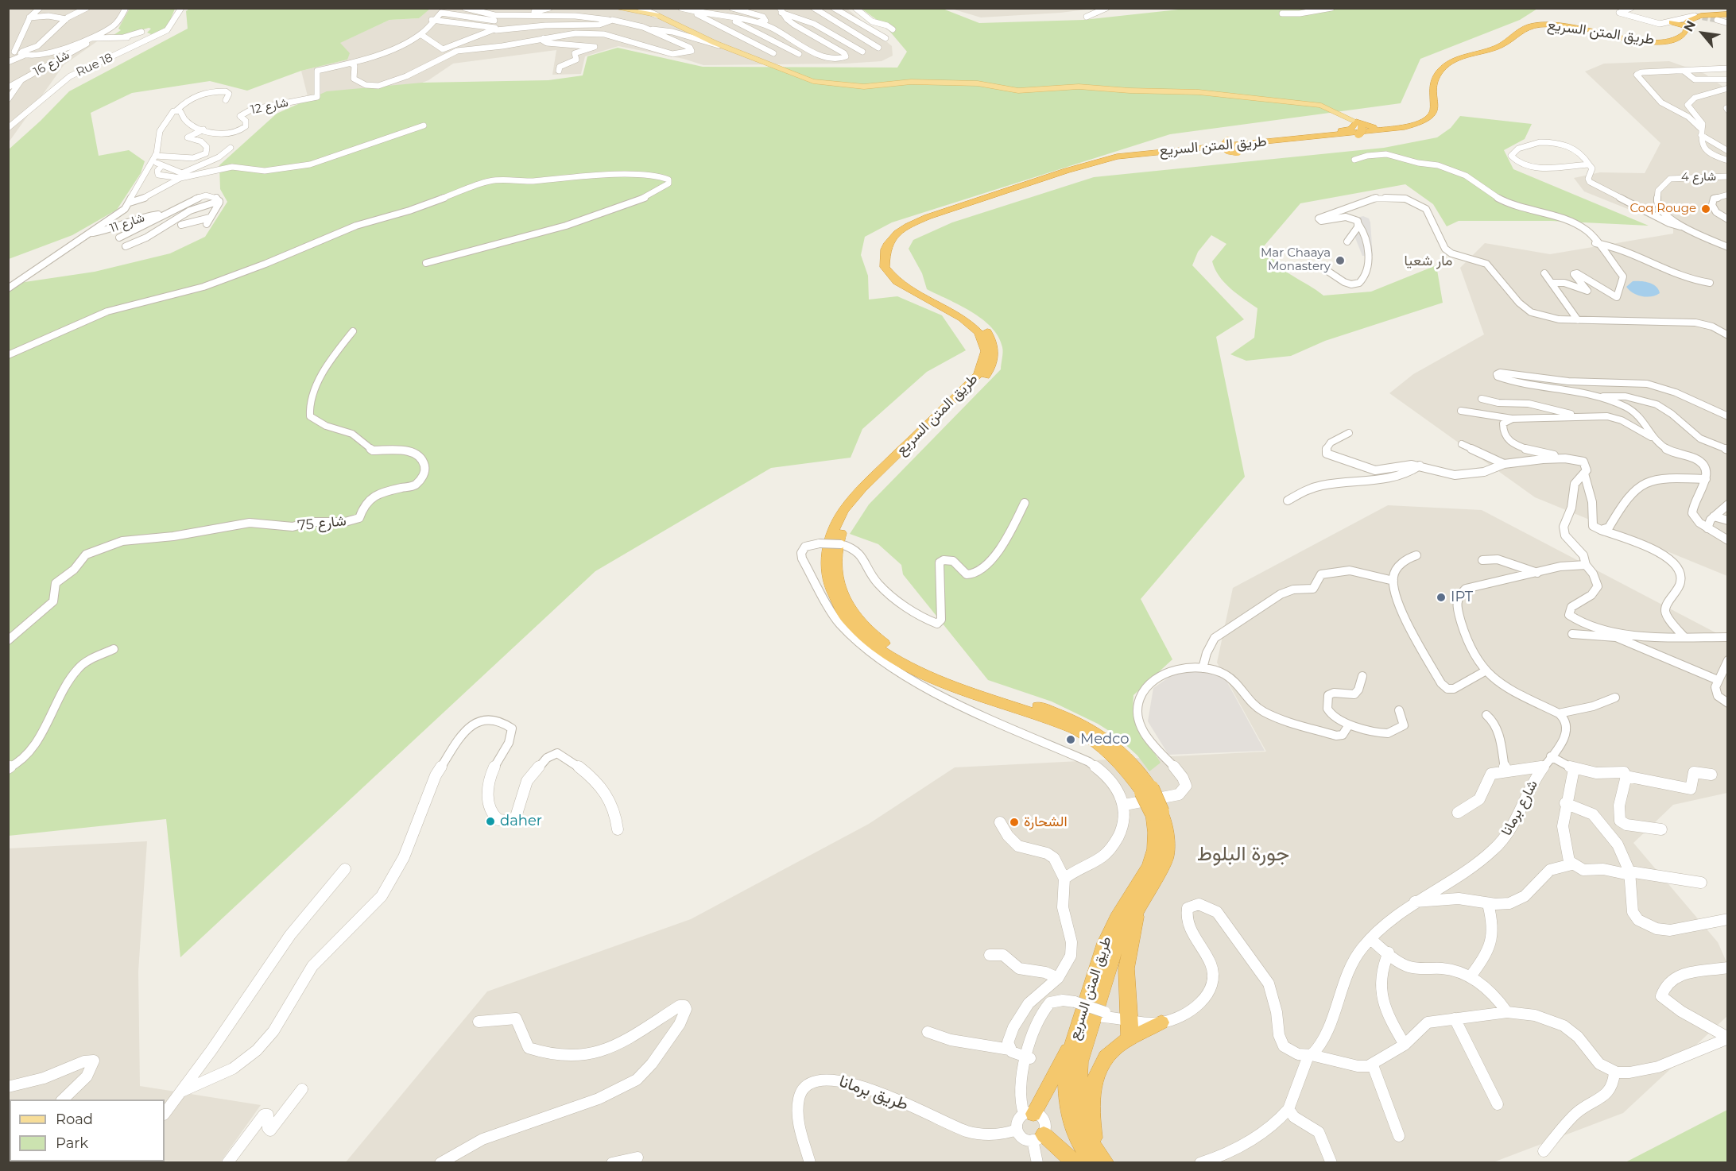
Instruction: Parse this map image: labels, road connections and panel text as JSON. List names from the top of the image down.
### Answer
{
  "streets": {
    "highway": ["طريق المتن السريع"],
    "street": [
      "شارع 16",
      "Rue 18",
      "شارع 12",
      "شارع 4",
      "شارع 11",
      "شارع 75",
      "شارع برمانا",
      "طريق برمانا"
    ]
  },
  "districts": ["مار شعيا", "جورة البلوط"],
  "places": [
    "Coq Rouge",
    "Mar Chaaya Monastery",
    "IPT",
    "Medco",
    "daher",
    "الشحارة"
  ],
  "legend": ["Road", "Park"],
  "north": "top left"
}
